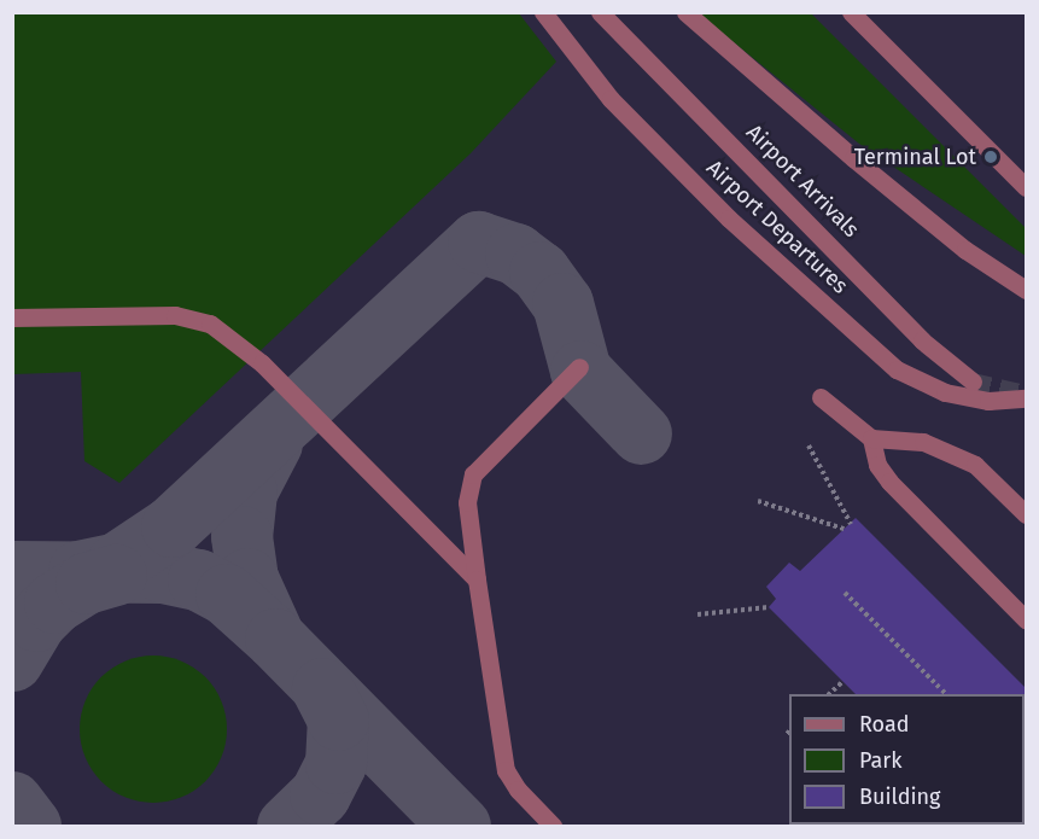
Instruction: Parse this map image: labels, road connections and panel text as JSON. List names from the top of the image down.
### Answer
{
  "streets": {
    "street": ["Airport Arrivals", "Airport Departures"]
  },
  "places": ["Terminal Lot"],
  "legend": ["Road", "Park", "Building"]
}
